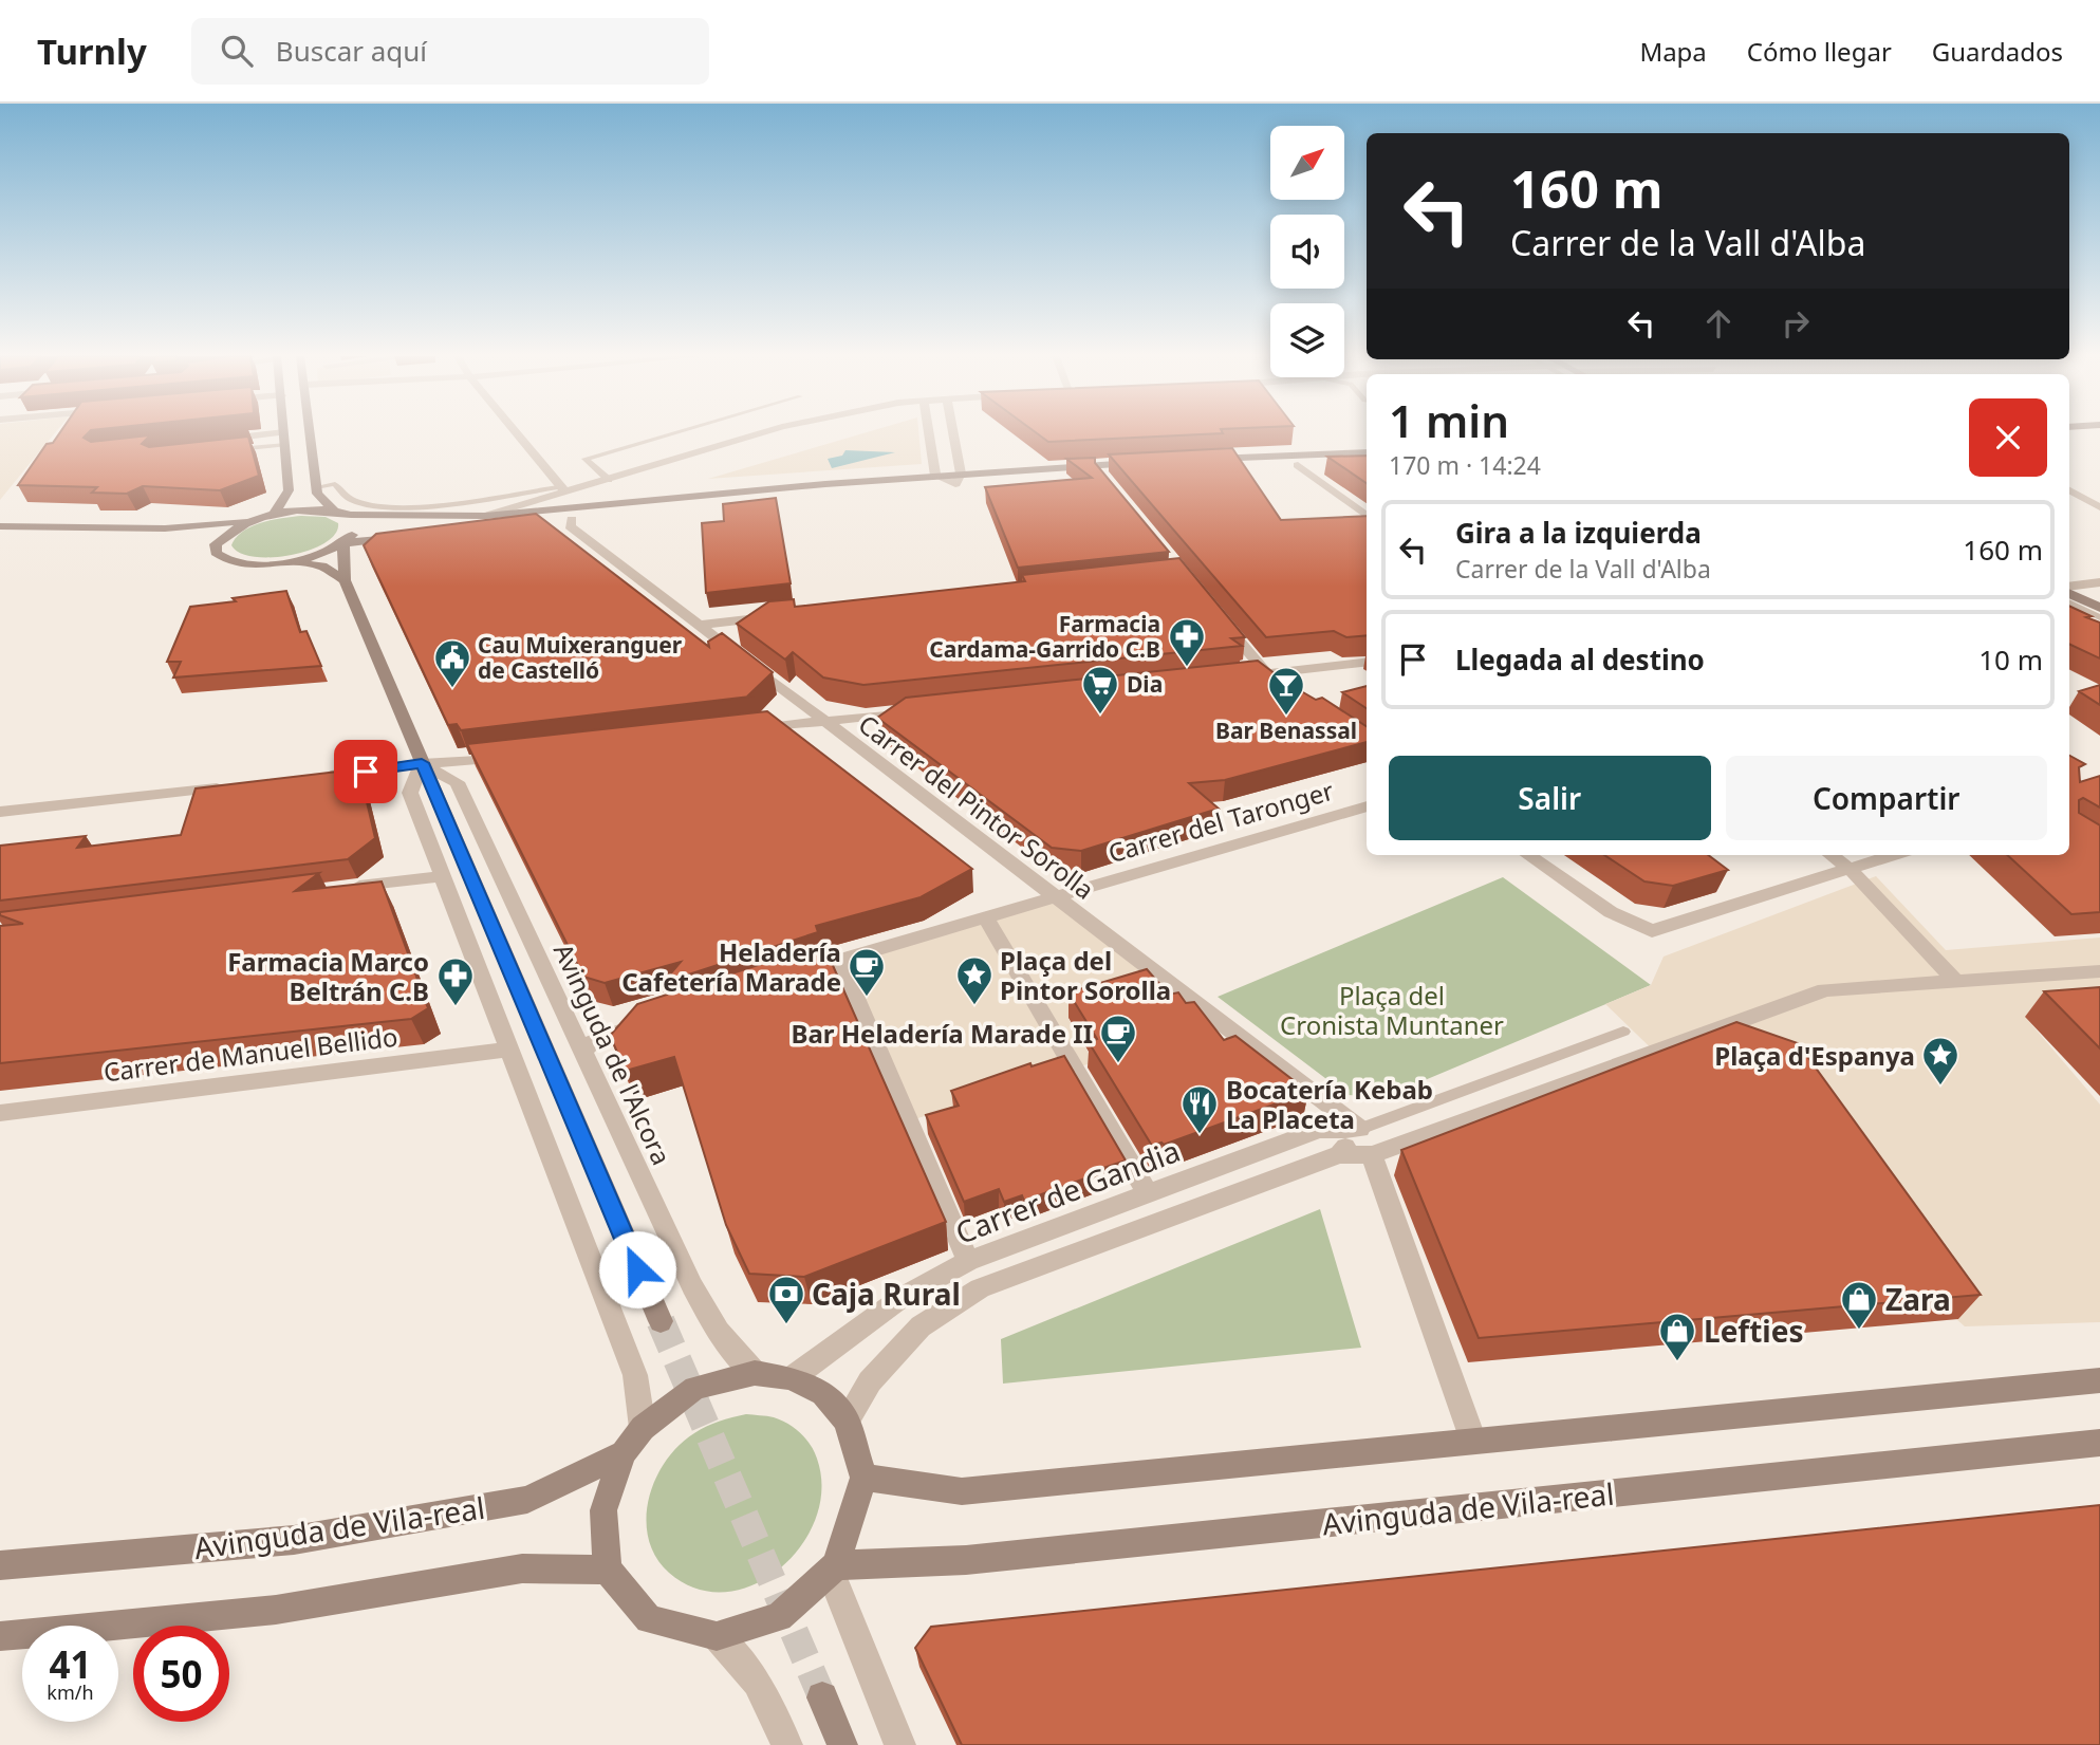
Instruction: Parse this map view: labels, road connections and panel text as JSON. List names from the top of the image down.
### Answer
{
  "streets": {
    "main road": ["Avinguda de Vila-real"],
    "street": [
      "Carrer del Pintor Sorolla",
      "Carrer del Taronger",
      "Carrer de Manuel Bellido",
      "Avinguda de l'Alcora",
      "Carrer de Gandia"
    ]
  },
  "crossings": [
    ["Carrer del Pintor Sorolla", "Carrer del Taronger"],
    ["Carrer del Pintor Sorolla", "Carrer de Gandia"],
    ["Avinguda de l'Alcora", "Carrer de Gandia"],
    ["Avinguda de l'Alcora", "Avinguda de Vila-real"],
    ["Carrer de Gandia", "Avinguda de Vila-real"]
  ],
  "parks": ["Plaça del Cronista Muntaner"],
  "places": {
    "pharmacy": ["Farmacia Cardama-Garrido C.B", "Farmacia Marco Beltrán C.B"],
    "public building": ["Cau Muixeranguer de Castelló"],
    "supermarket": ["Dia"],
    "bar": ["Bar Benassal"],
    "cafe": ["Heladería Cafetería Marade", "Bar Heladería Marade II"],
    "place": ["Plaça del Pintor Sorolla", "Plaça d'Espanya"],
    "restaurant": ["Bocatería Kebab La Placeta"],
    "bank": ["Caja Rural"],
    "shop": ["Zara", "Lefties"]
  },
  "north": "top right",
  "page": {
    "header": "Turnly",
    "search": "Buscar aquí",
    "nav": ["Mapa", "Cómo llegar", "Guardados"],
    "turn": ["160 m", "Carrer de la Vall d'Alba"],
    "heading": ["1 min", "170 m · 14:24"],
    "list": [
      {
        "name": "Gira a la izquierda",
        "note": "Carrer de la Vall d'Alba",
        "value": "160 m"
      },
      {
        "name": "Llegada al destino",
        "value": "10 m"
      }
    ],
    "buttons": ["Salir", "Compartir"],
    "speed": "41 km/h",
    "limit": "50"
  }
}
